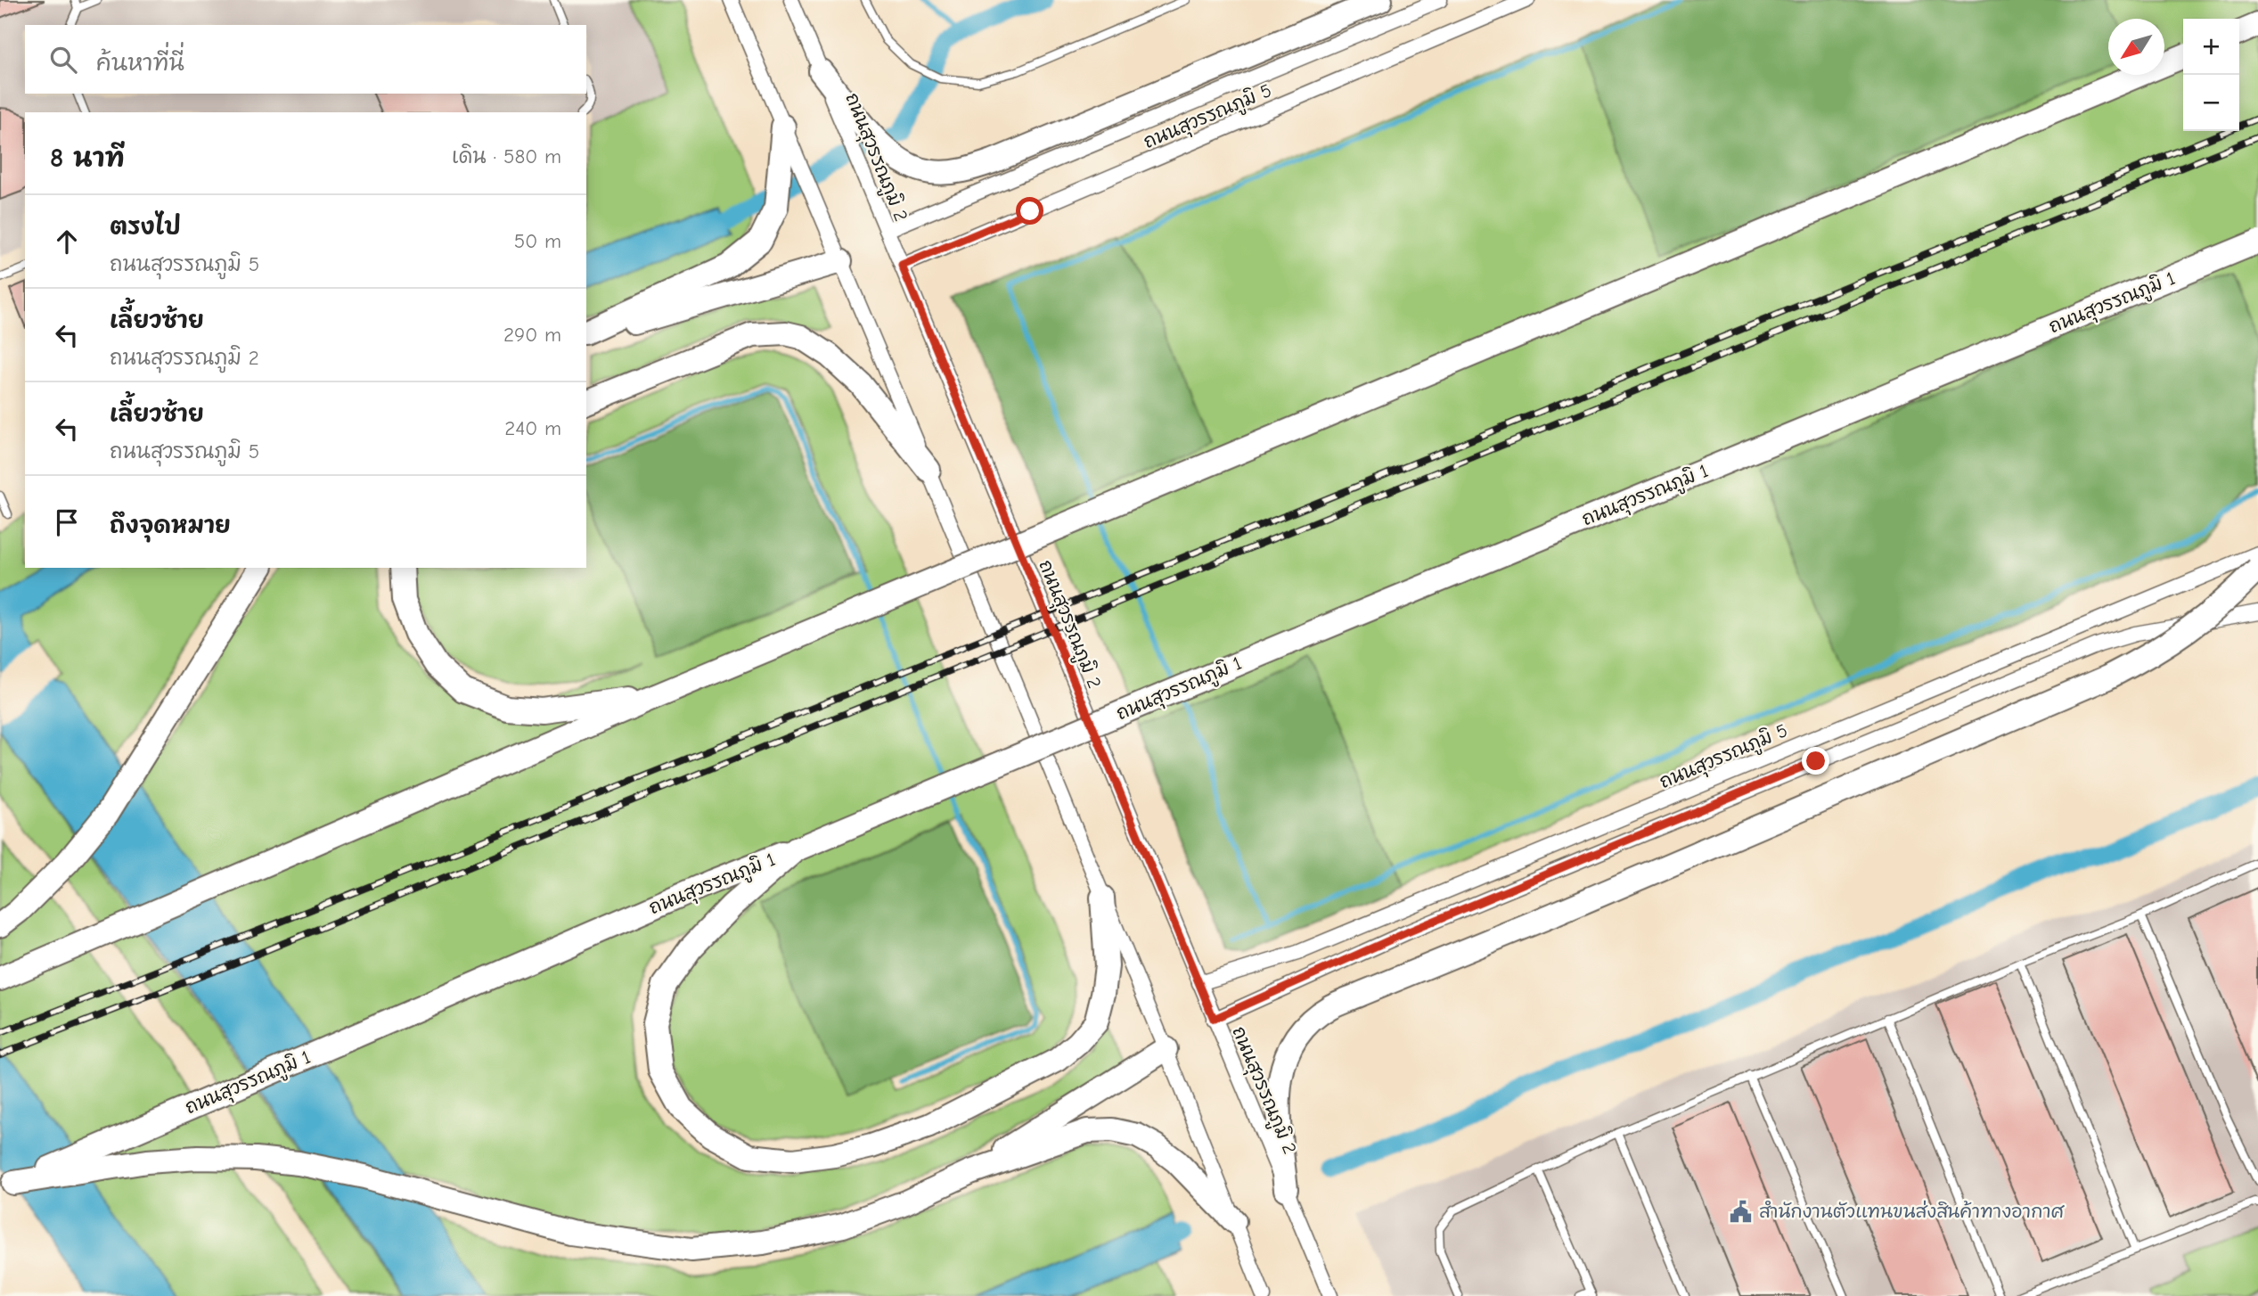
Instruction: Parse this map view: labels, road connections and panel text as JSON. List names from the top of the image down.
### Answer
{
  "streets": {
    "highway": ["ถนนสุวรรณภูมิ 1"],
    "street": ["ถนนสุวรรณภูมิ 5", "ถนนสุวรรณภูมิ 2"]
  },
  "crossings": [
    ["ถนนสุวรรณภูมิ 5", "ถนนสุวรรณภูมิ 2"]
  ],
  "places": {
    "public building": ["สำนักงานตัวแทนขนส่งสินค้าทางอากาศ"]
  },
  "north": "bottom left",
  "page": {
    "map_buttons": ["+", "−"],
    "search": "ค้นหาที่นี่",
    "heading": ["8 นาที", "เดิน · 580 m"],
    "list": [
      ["ตรงไป", "ถนนสุวรรณภูมิ 5", "50 m"],
      ["เลี้ยวซ้าย", "ถนนสุวรรณภูมิ 2", "290 m"],
      ["เลี้ยวซ้าย", "ถนนสุวรรณภูมิ 5", "240 m"],
      "ถึงจุดหมาย"
    ]
  }
}
